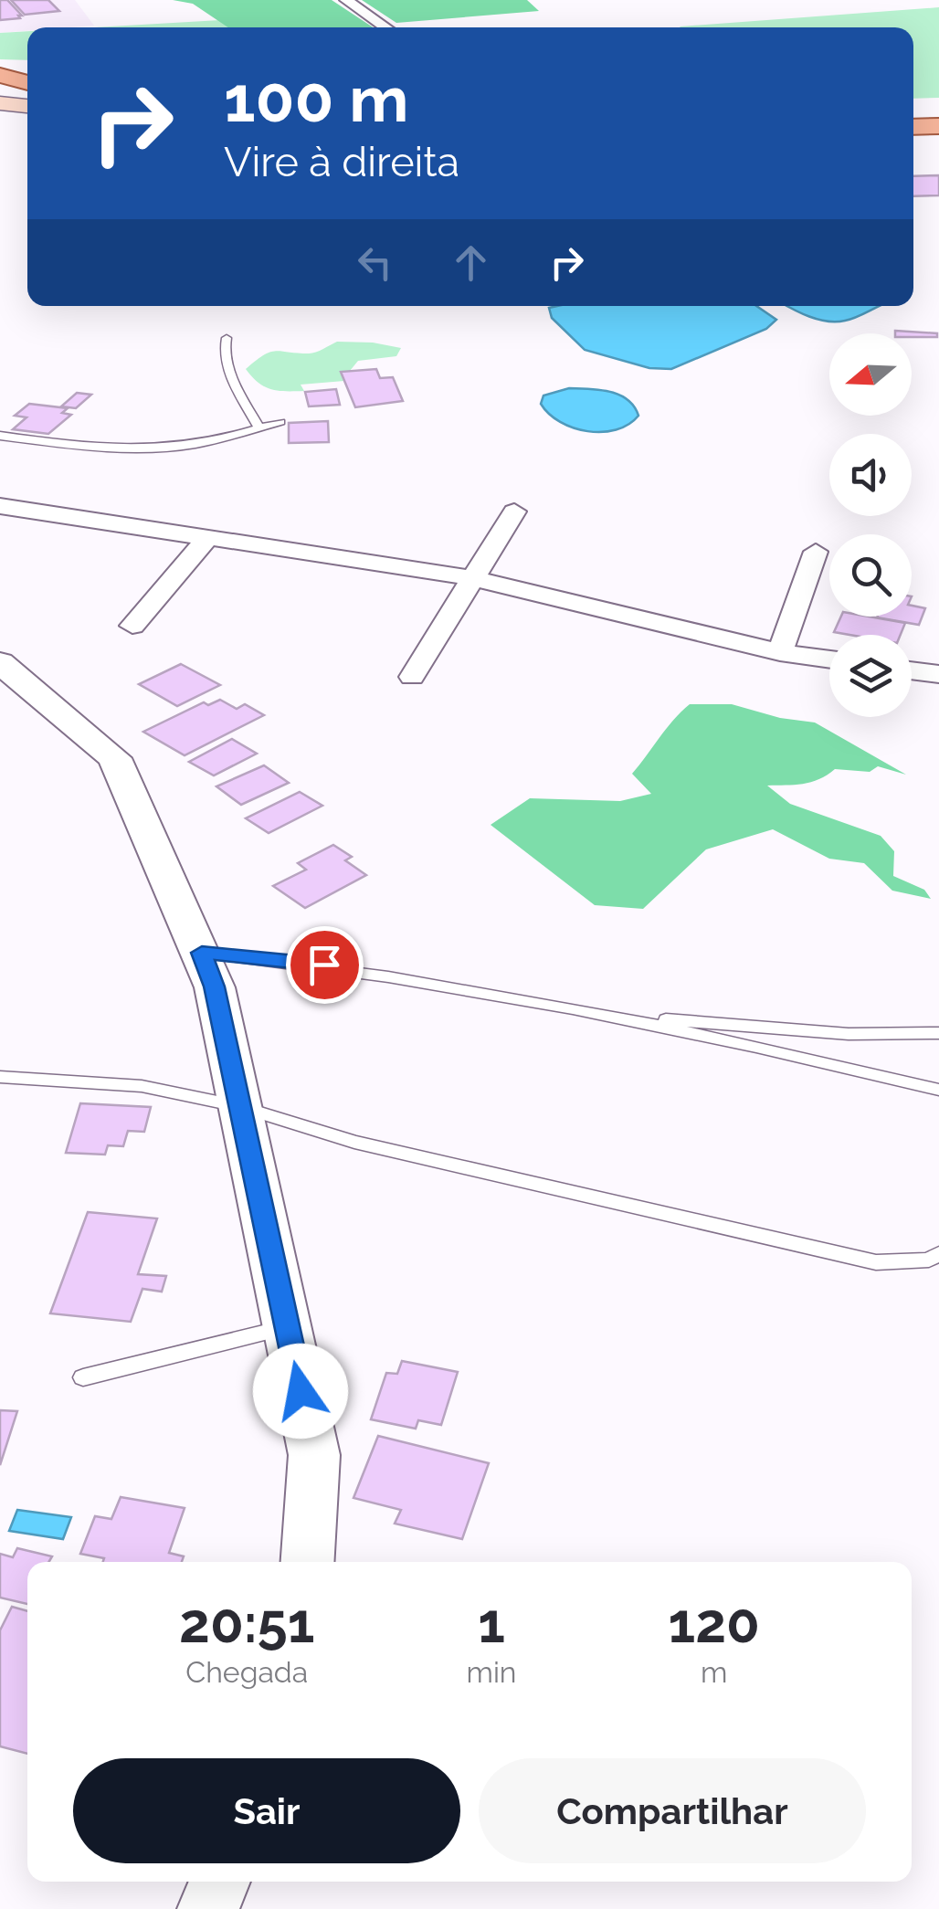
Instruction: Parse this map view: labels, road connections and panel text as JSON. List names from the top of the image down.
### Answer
{
  "north": "left",
  "page": {
    "turn": ["100 m", "Vire à direita"],
    "eta": [
      "20:51",
      "Chegada",
      "1",
      "min",
      "120",
      "m"
    ],
    "buttons": ["Sair", "Compartilhar"]
  }
}
